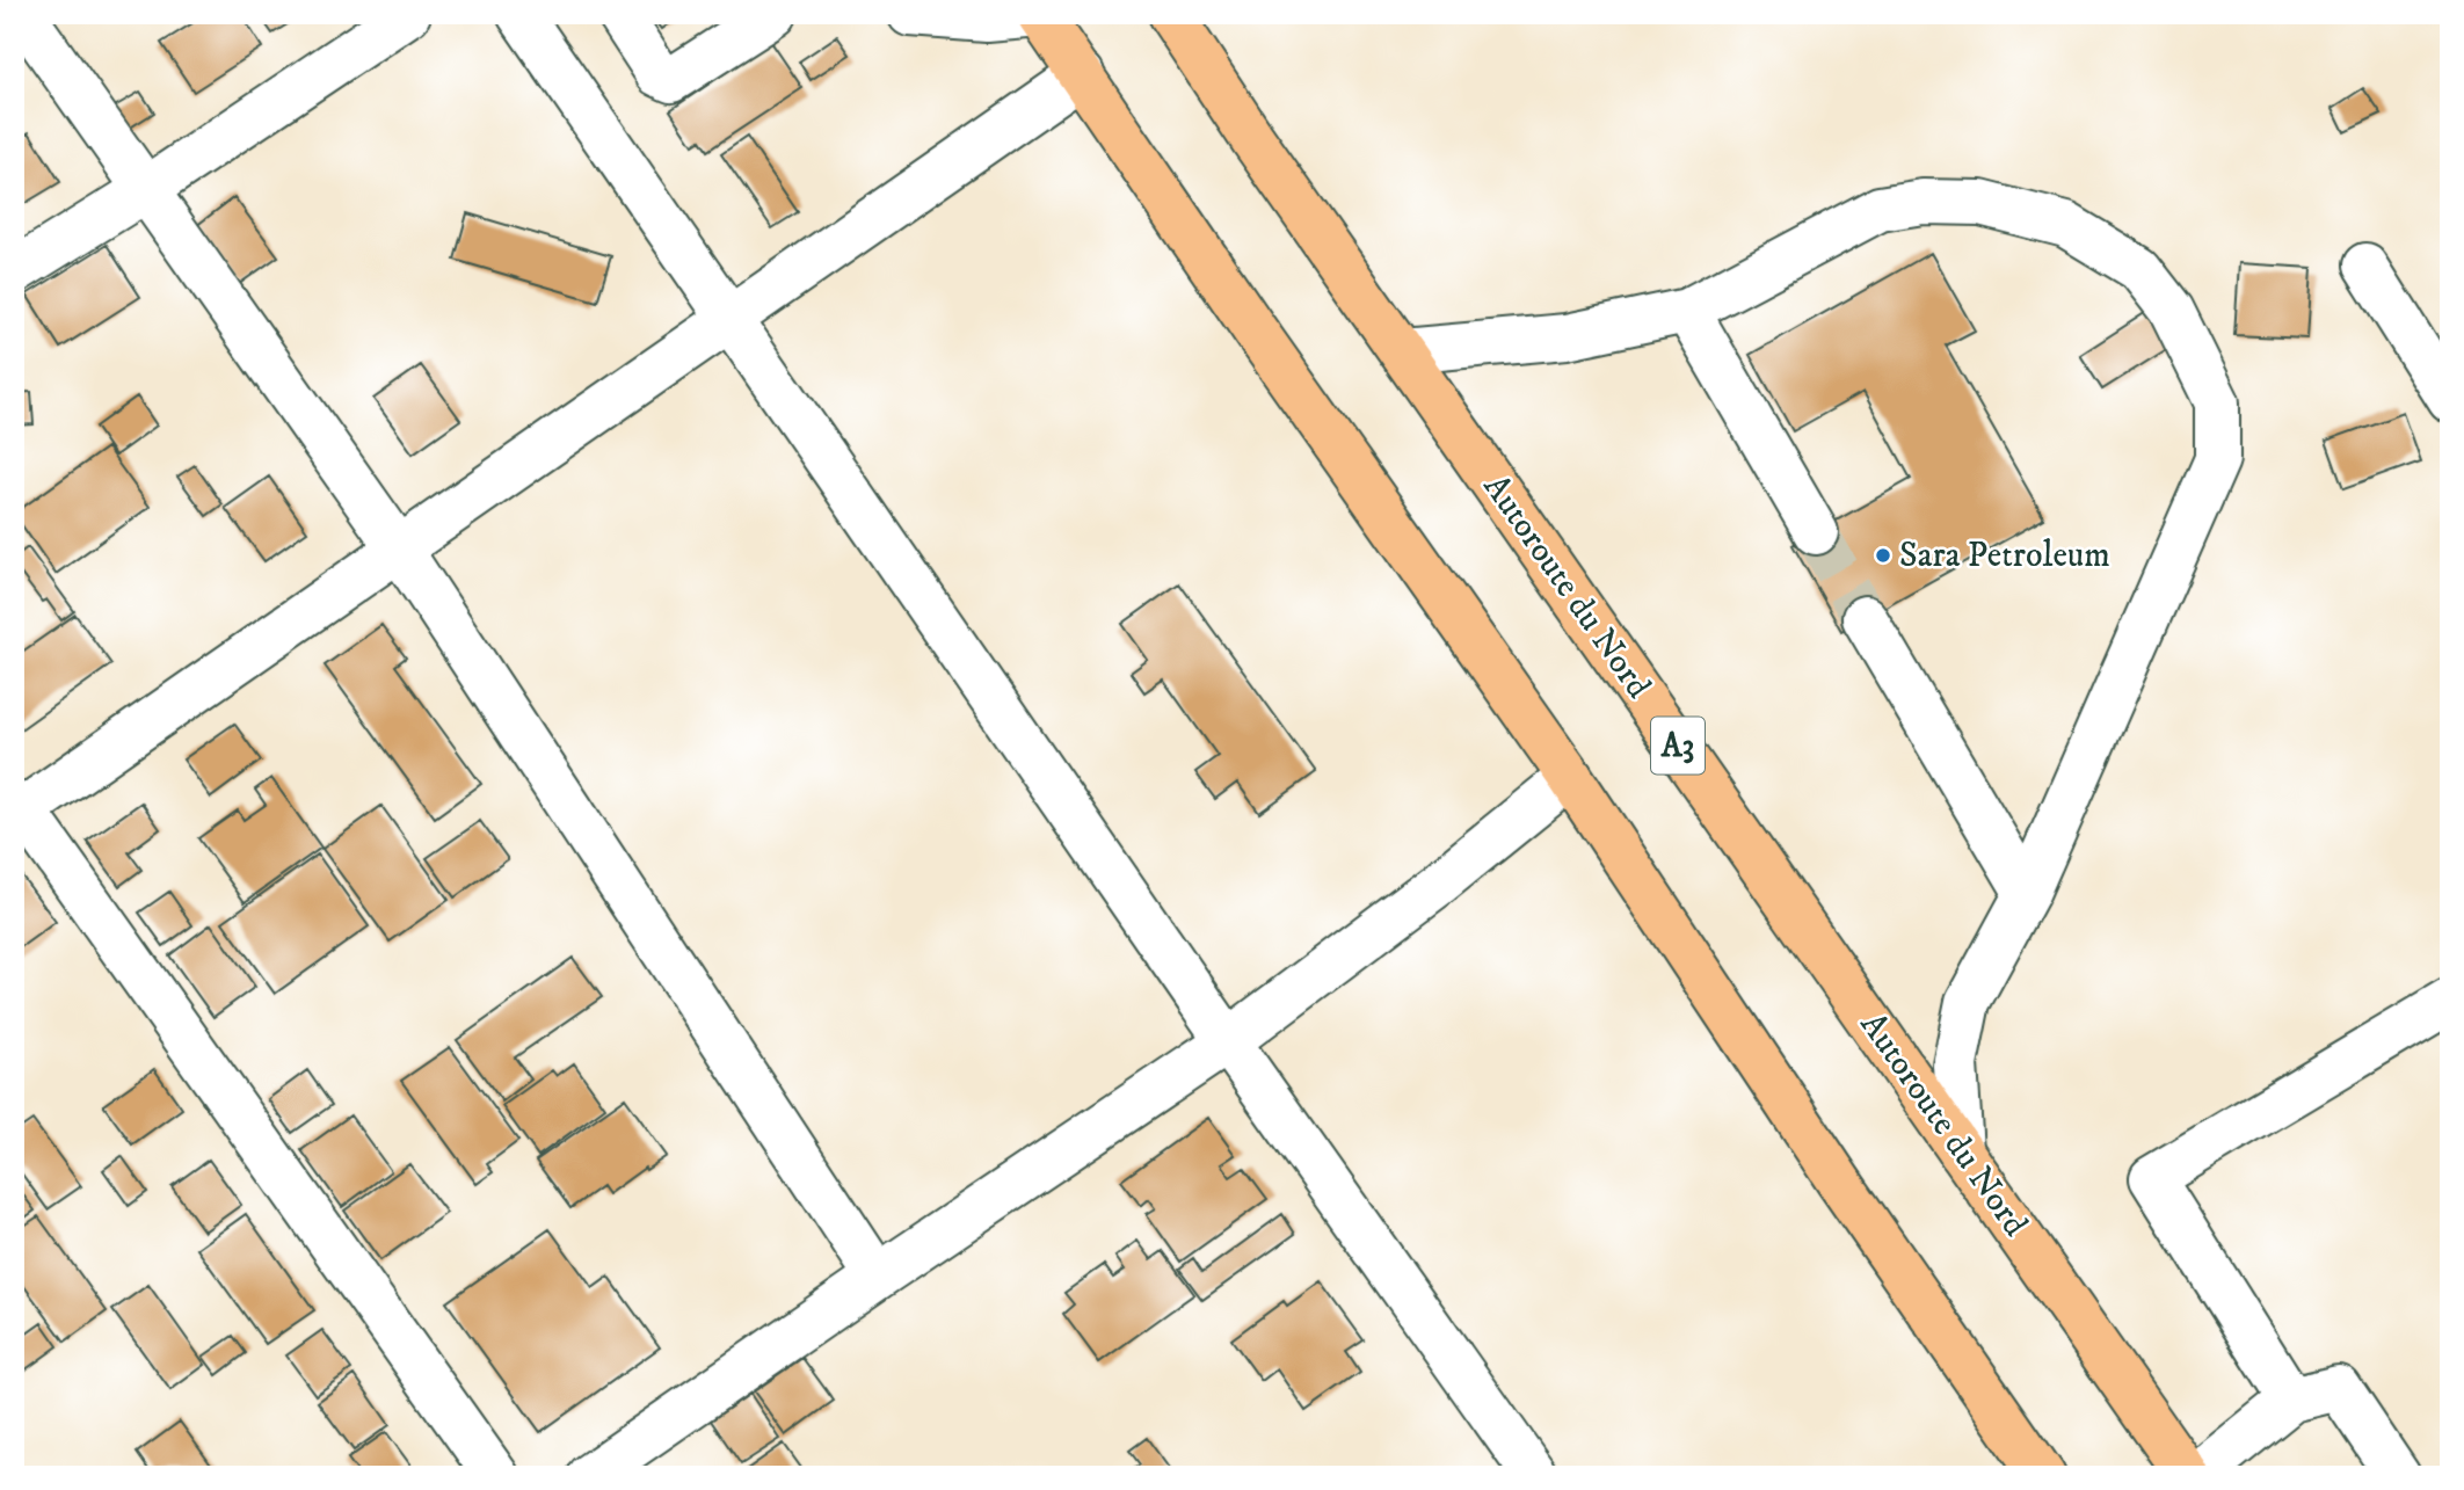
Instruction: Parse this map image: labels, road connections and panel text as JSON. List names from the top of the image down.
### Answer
{
  "streets": {
    "highway": ["Autoroute du Nord", "A3"]
  },
  "places": ["Sara Petroleum"]
}
